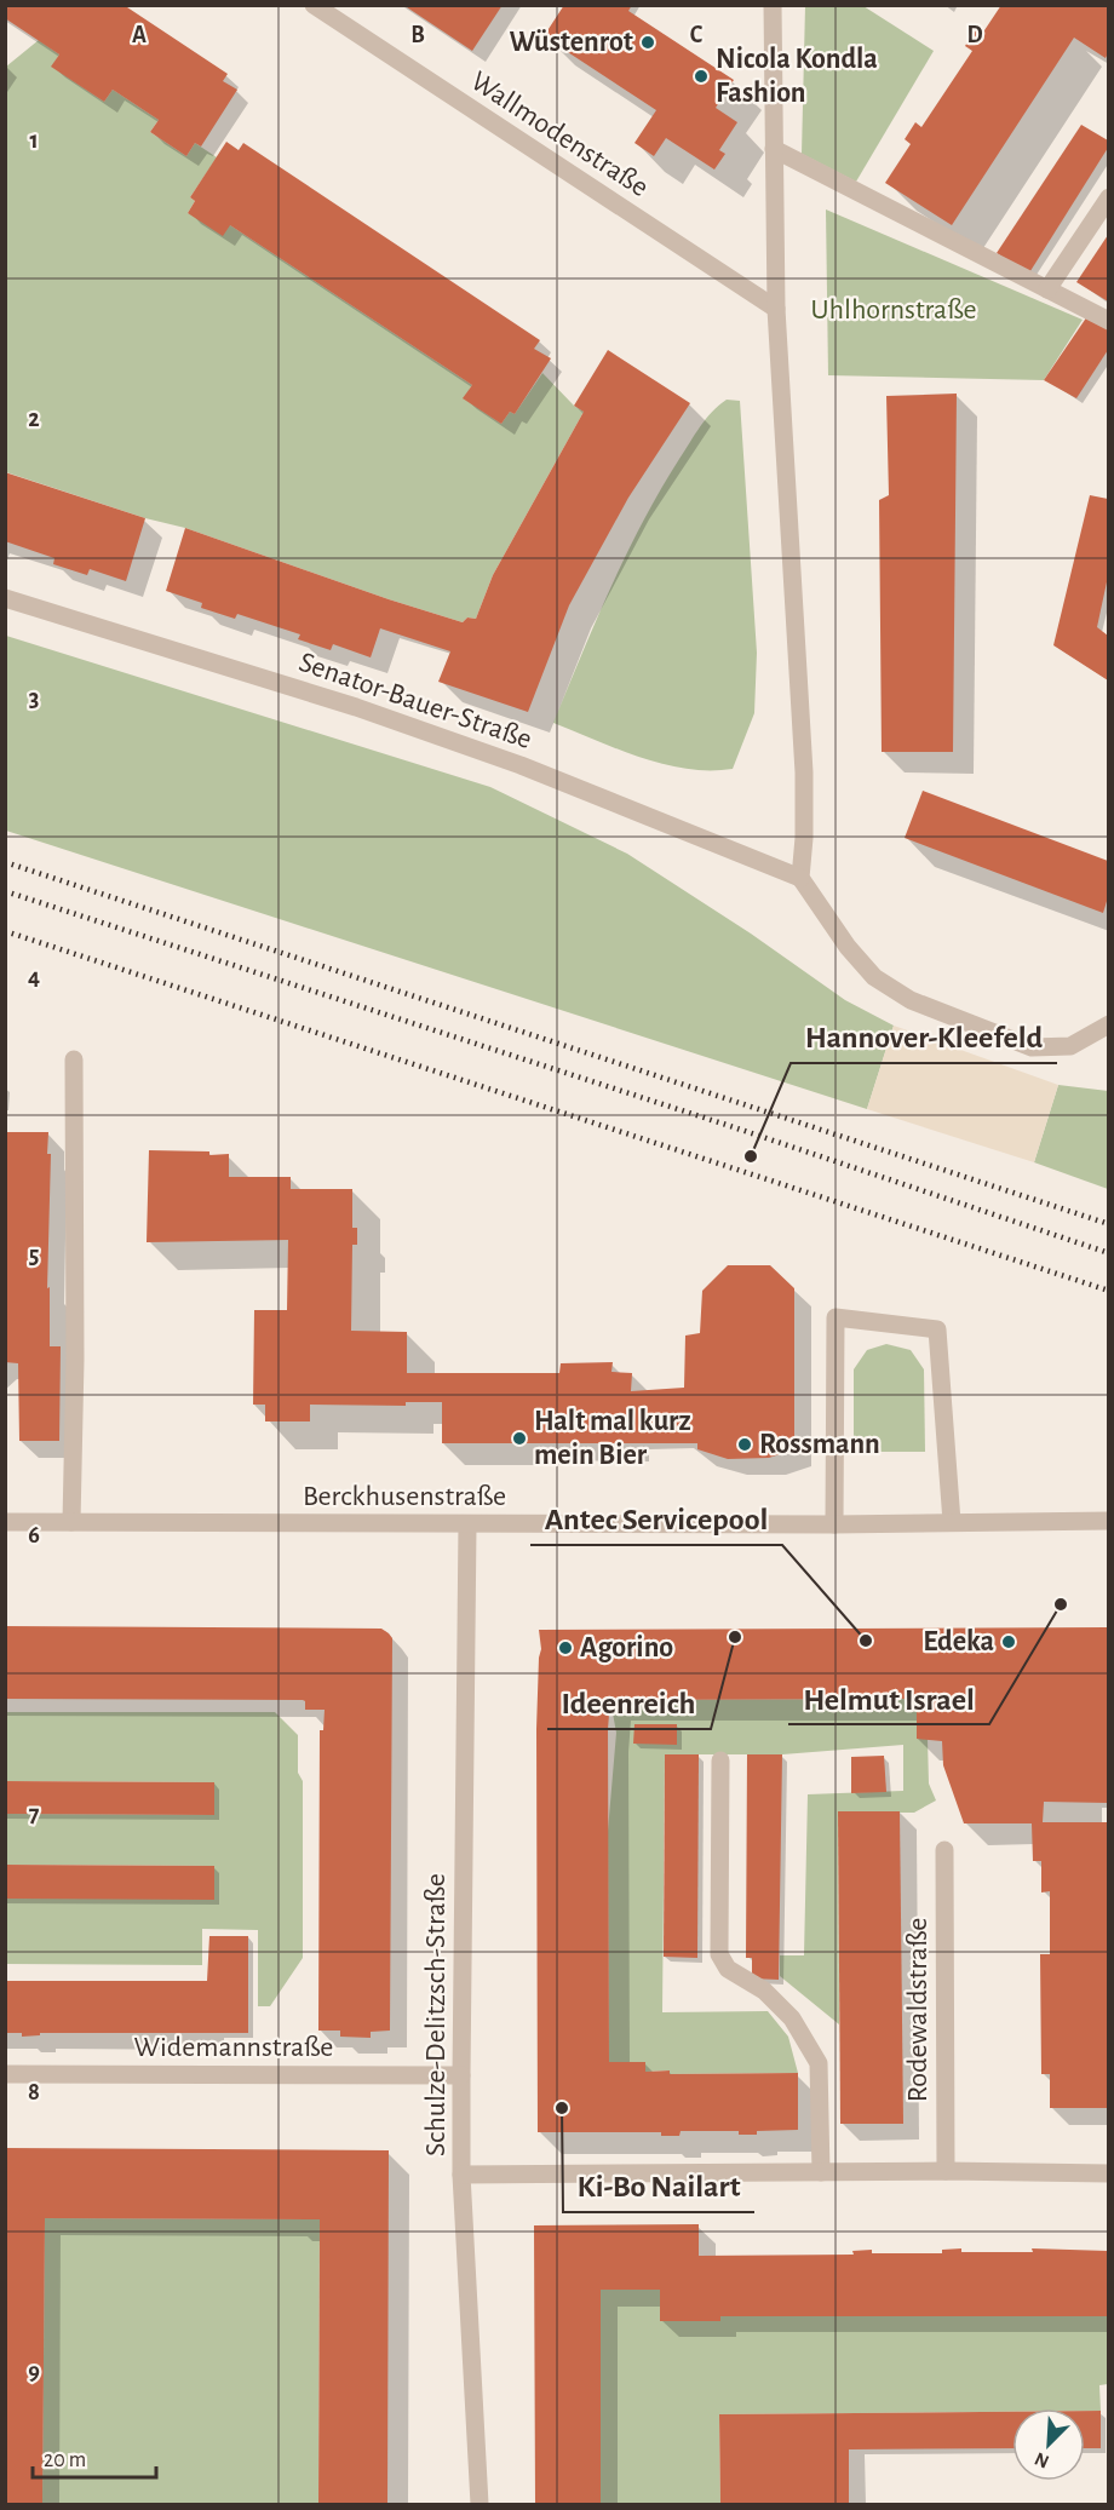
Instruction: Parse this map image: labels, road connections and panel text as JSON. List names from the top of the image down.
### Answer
{
  "streets": {
    "street": [
      "Wallmodenstraße",
      "Senator-Bauer-Straße",
      "Berckhusenstraße",
      "Rodewaldstraße",
      "Schulze-Delitzsch-Straße",
      "Widemannstraße"
    ]
  },
  "crossings": [
    ["Berckhusenstraße", "Schulze-Delitzsch-Straße"],
    ["Schulze-Delitzsch-Straße", "Widemannstraße"]
  ],
  "parks": ["Uhlhornstraße"],
  "places": [
    "Wüstenrot",
    "Nicola Kondla Fashion",
    "Hannover-Kleefeld",
    "Halt mal kurz mein Bier",
    "Rossmann",
    "Helmut Israel",
    "Ideenreich",
    "Antec Servicepool",
    "Edeka",
    "Agorino",
    "Ki-Bo Nailart"
  ],
  "scale_bar": "20 m",
  "north": "bottom left",
  "grid": {
    "columns": [
      "A",
      "B",
      "C",
      "D"
    ],
    "rows": [
      "1",
      "2",
      "3",
      "4",
      "5",
      "6",
      "7",
      "8",
      "9"
    ]
  }
}
